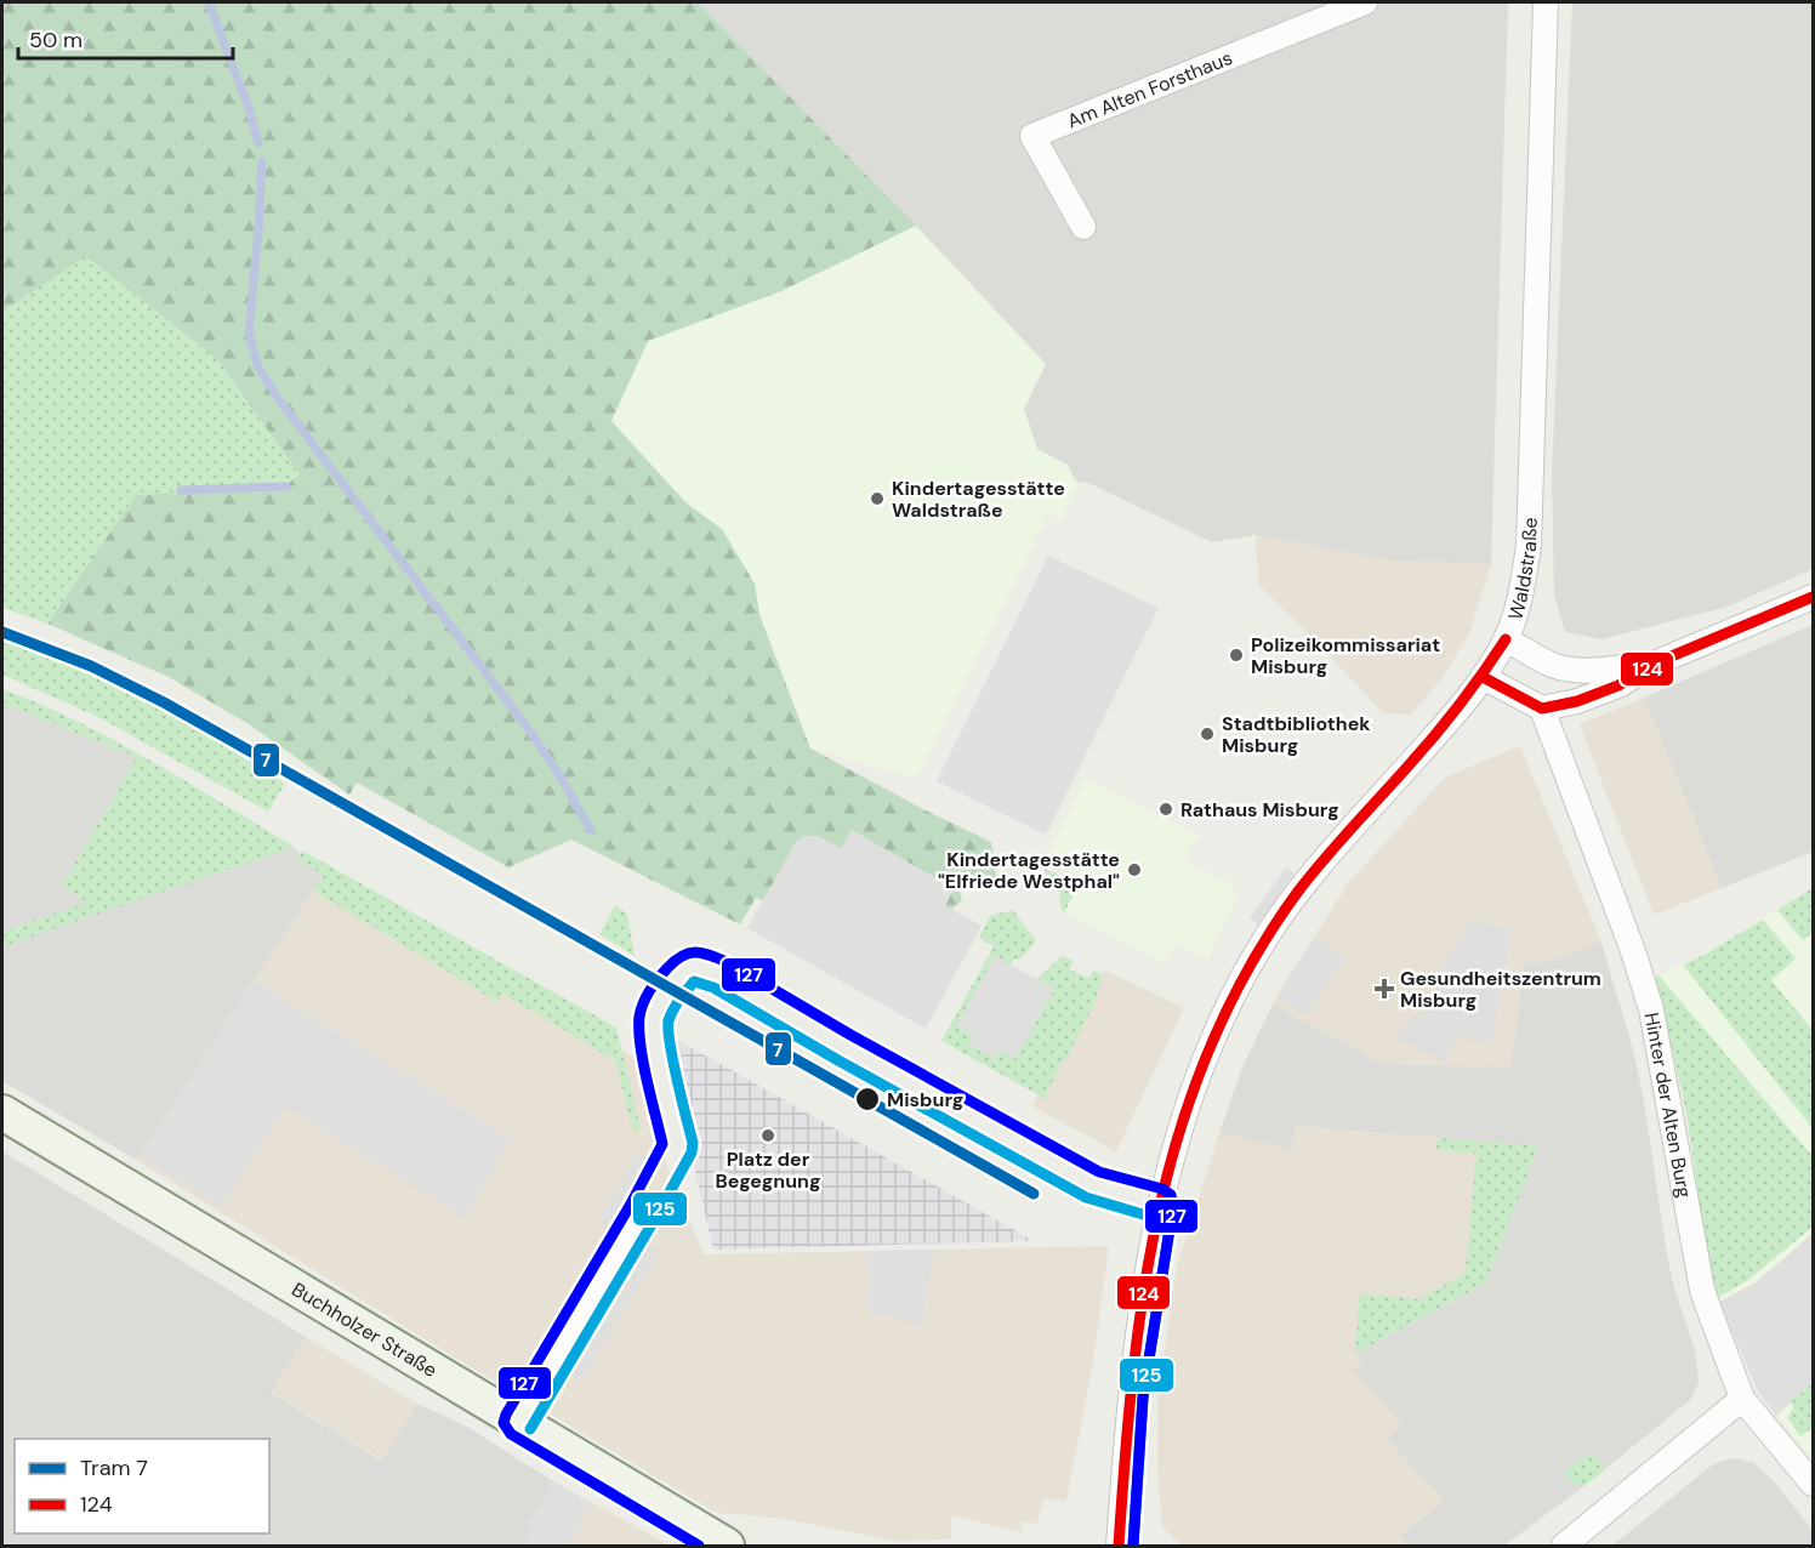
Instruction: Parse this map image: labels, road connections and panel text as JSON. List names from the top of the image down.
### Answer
{
  "streets": {
    "main road": ["Buchholzer Straße"],
    "street": ["Am Alten Forsthaus", "Waldstraße", "Hinter der Alten Burg"]
  },
  "places": {
    "other": [
      "Kindertagesstätte Waldstraße",
      "Polizeikommissariat Misburg",
      "Stadtbibliothek Misburg",
      "Rathaus Misburg",
      "Kindertagesstätte \"Elfriede Westphal\"",
      "Misburg",
      "Platz der Begegnung"
    ],
    "health": ["Gesundheitszentrum Misburg"]
  },
  "lines": [
    "transit line 124",
    "tram line 7",
    "transit line 127",
    "transit line 125"
  ],
  "legend": ["Tram 7", "124"],
  "scale_bar": "50 m"
}
